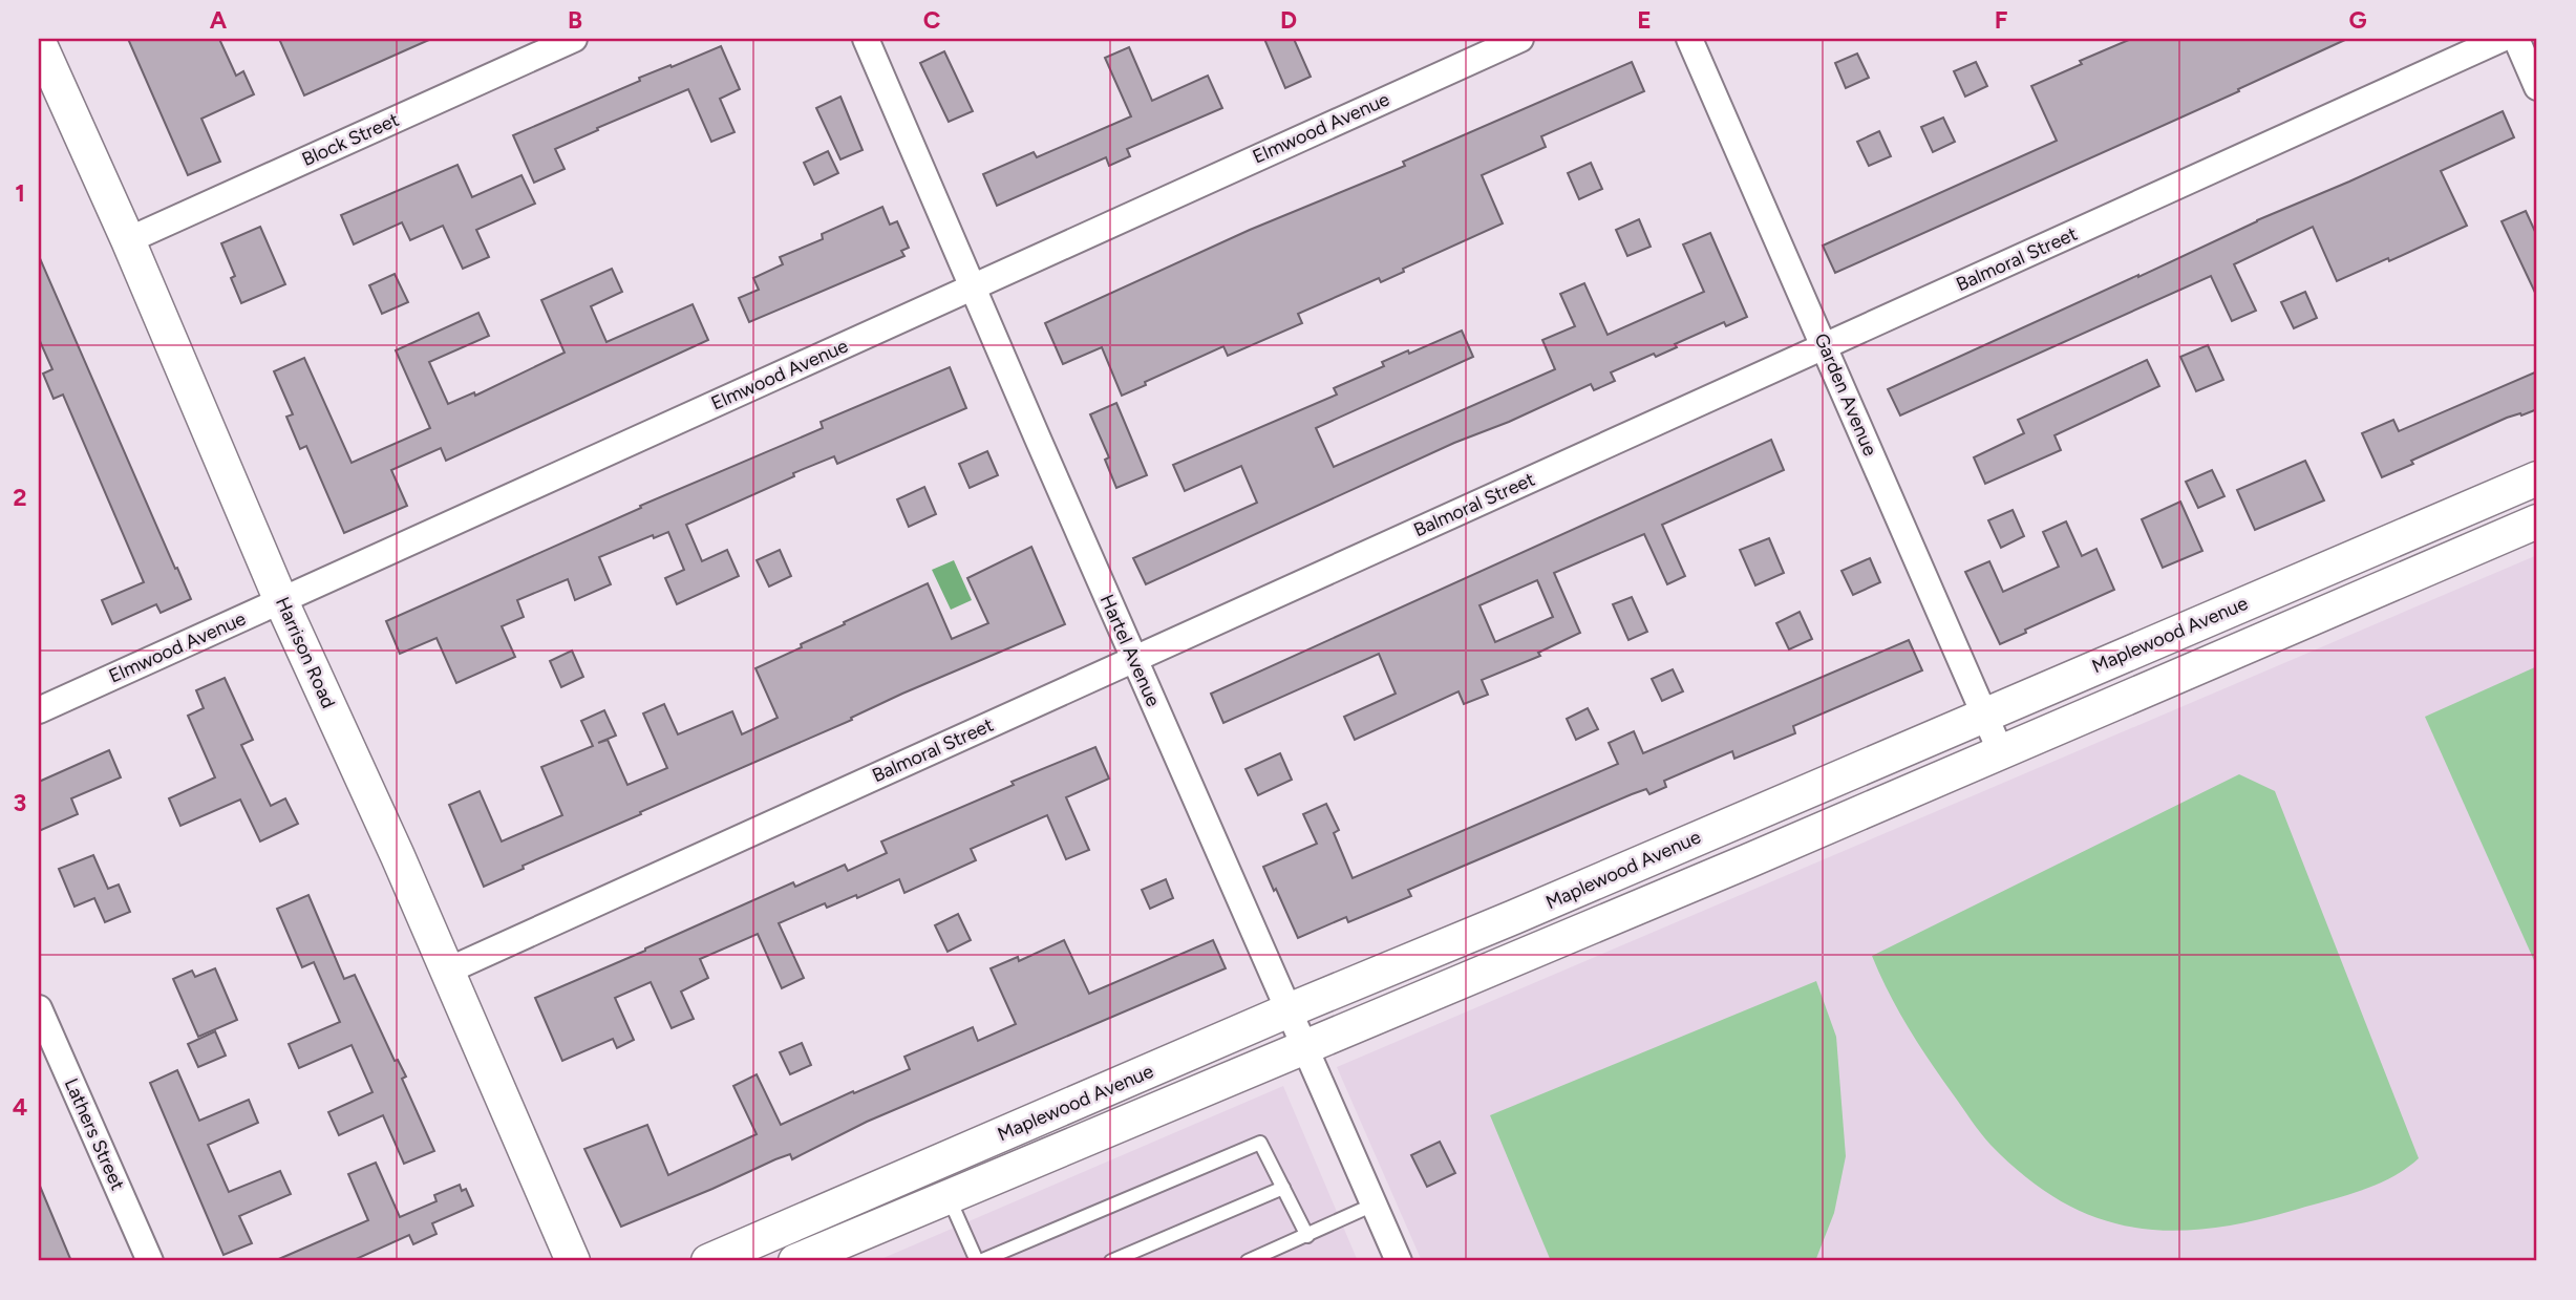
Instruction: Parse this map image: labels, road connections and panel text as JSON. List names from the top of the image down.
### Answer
{
  "streets": {
    "street": [
      "Elmwood Avenue",
      "Block Street",
      "Balmoral Street",
      "Garden Avenue",
      "Maplewood Avenue",
      "Hartel Avenue",
      "Harrison Road",
      "Lathers Street"
    ]
  },
  "crossings": [
    ["Elmwood Avenue", "Hartel Avenue"],
    ["Elmwood Avenue", "Harrison Road"],
    ["Block Street", "Harrison Road"],
    ["Balmoral Street", "Garden Avenue"],
    ["Balmoral Street", "Hartel Avenue"],
    ["Balmoral Street", "Harrison Road"],
    ["Garden Avenue", "Maplewood Avenue"],
    ["Maplewood Avenue", "Hartel Avenue"]
  ],
  "grid": {
    "columns": [
      "A",
      "B",
      "C",
      "D",
      "E",
      "F",
      "G"
    ],
    "rows": [
      "1",
      "2",
      "3",
      "4"
    ]
  }
}
